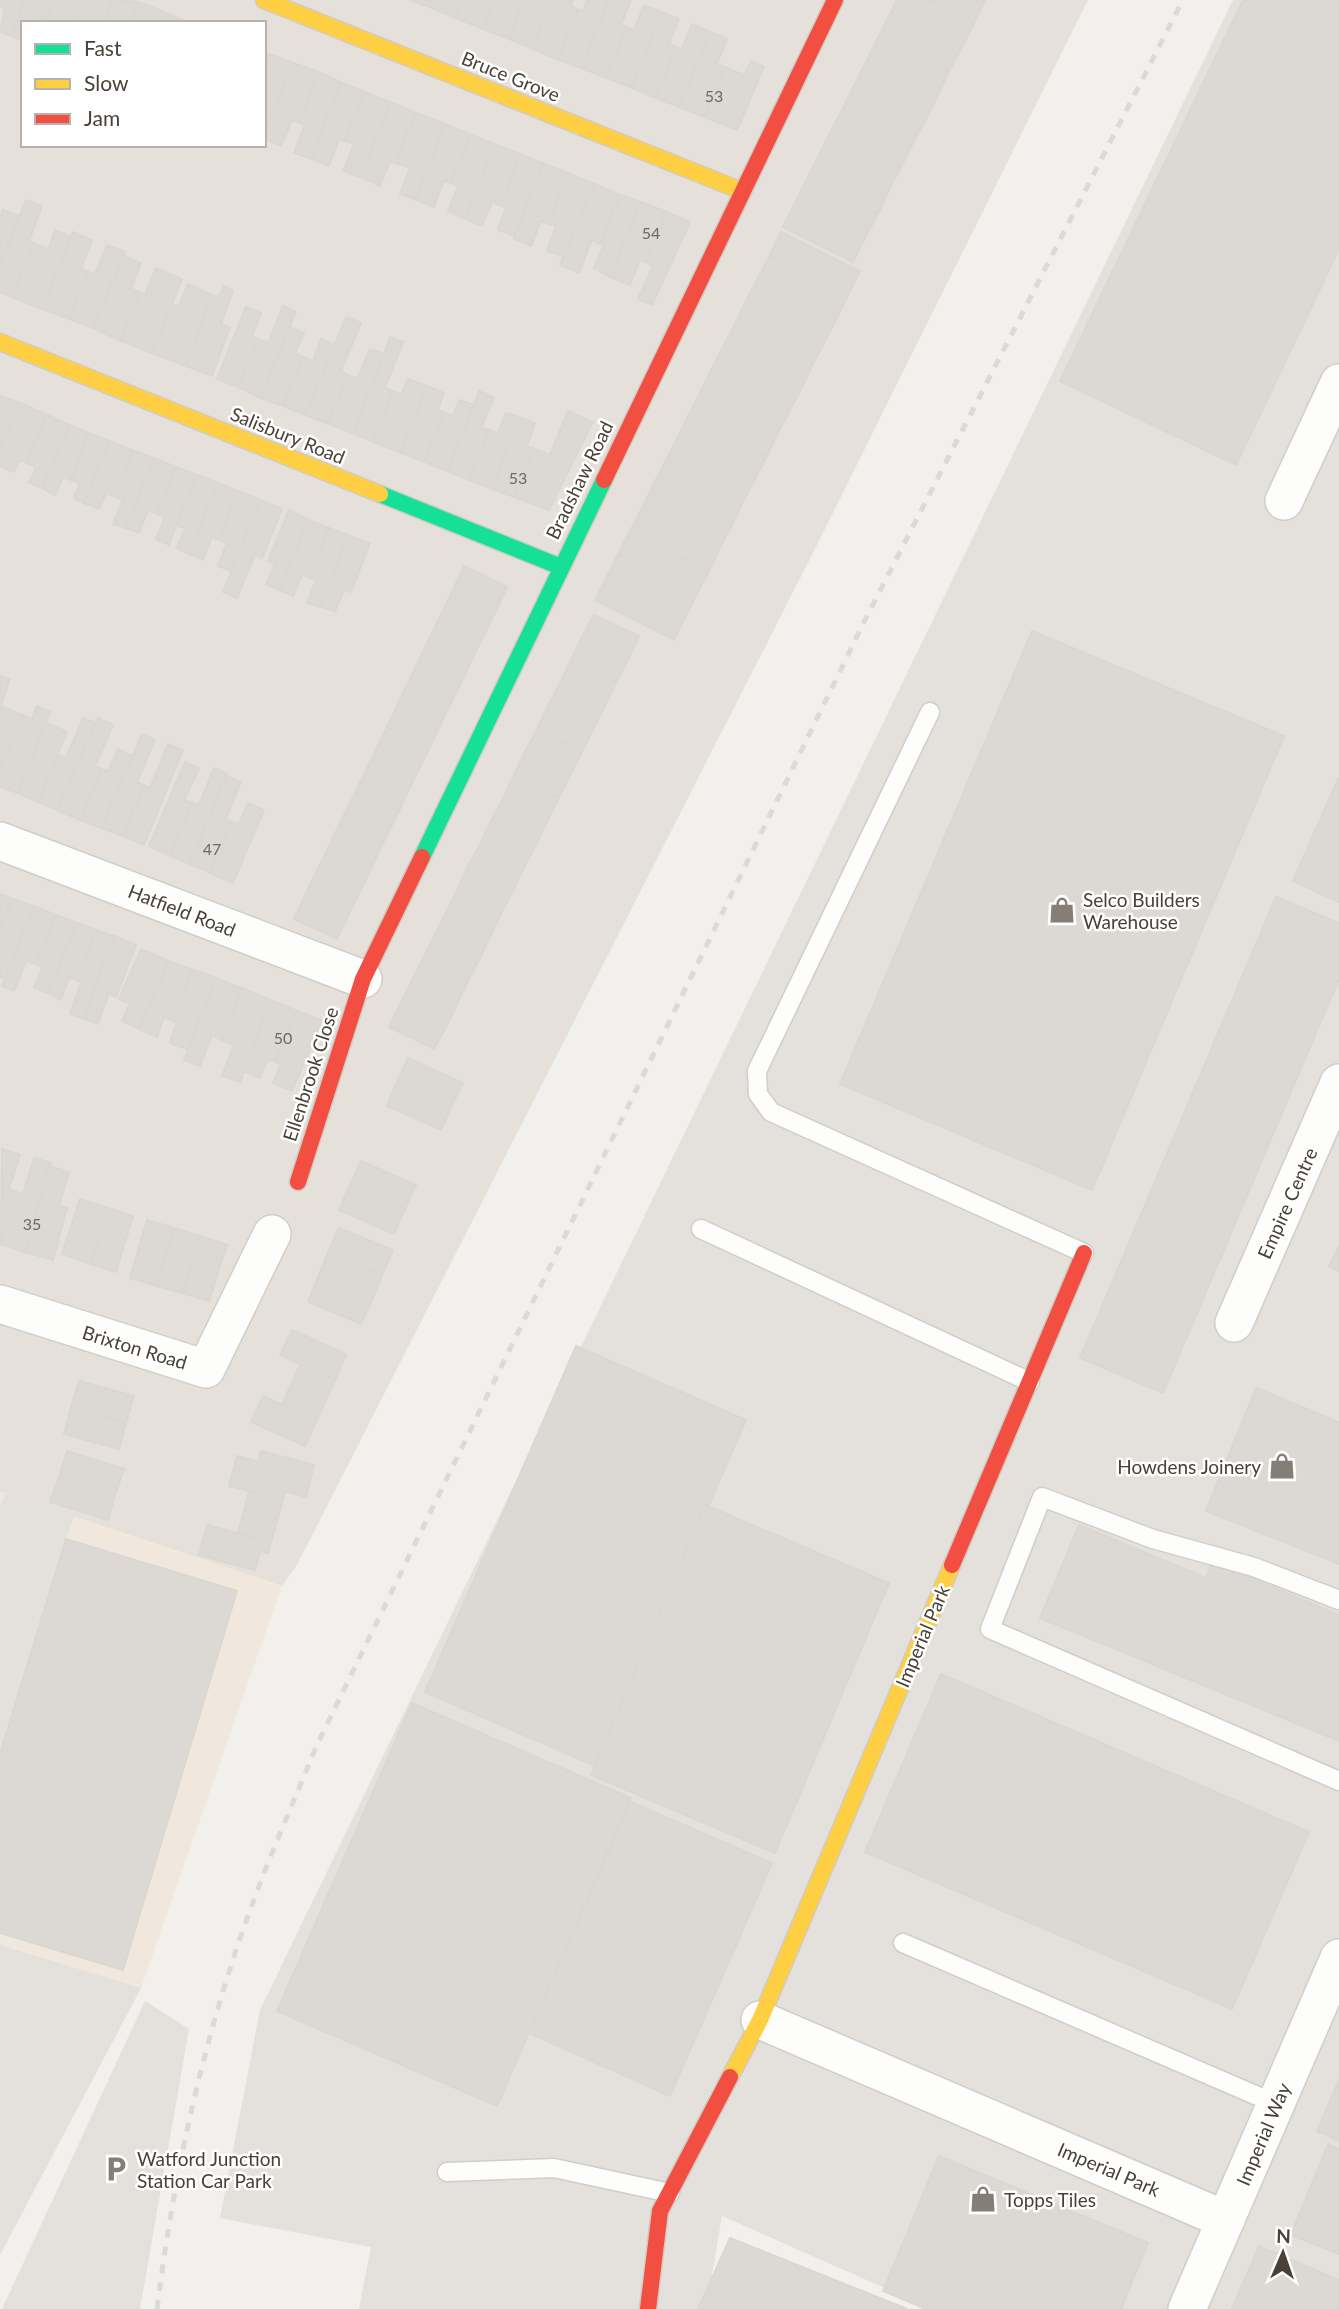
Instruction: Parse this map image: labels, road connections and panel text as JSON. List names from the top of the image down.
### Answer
{
  "streets": {
    "street": [
      "Bruce Grove",
      "Salisbury Road",
      "Bradshaw Road",
      "Hatfield Road",
      "Ellenbrook Close",
      "Empire Centre",
      "Brixton Road",
      "Imperial Park",
      "Imperial Way"
    ]
  },
  "crossings": [
    ["Bruce Grove", "Bradshaw Road"],
    ["Salisbury Road", "Bradshaw Road"],
    ["Bradshaw Road", "Hatfield Road"],
    ["Bradshaw Road", "Ellenbrook Close"],
    ["Hatfield Road", "Ellenbrook Close"],
    ["Imperial Park", "Imperial Way"]
  ],
  "places": {
    "shop": ["Selco Builders Warehouse", "Howdens Joinery", "Topps Tiles"],
    "parking": ["Watford Junction Station Car Park"]
  },
  "house_numbers": [
    "53",
    "54",
    "53",
    "47",
    "50",
    "35"
  ],
  "legend": ["Fast", "Slow", "Jam"],
  "north": "top"
}
